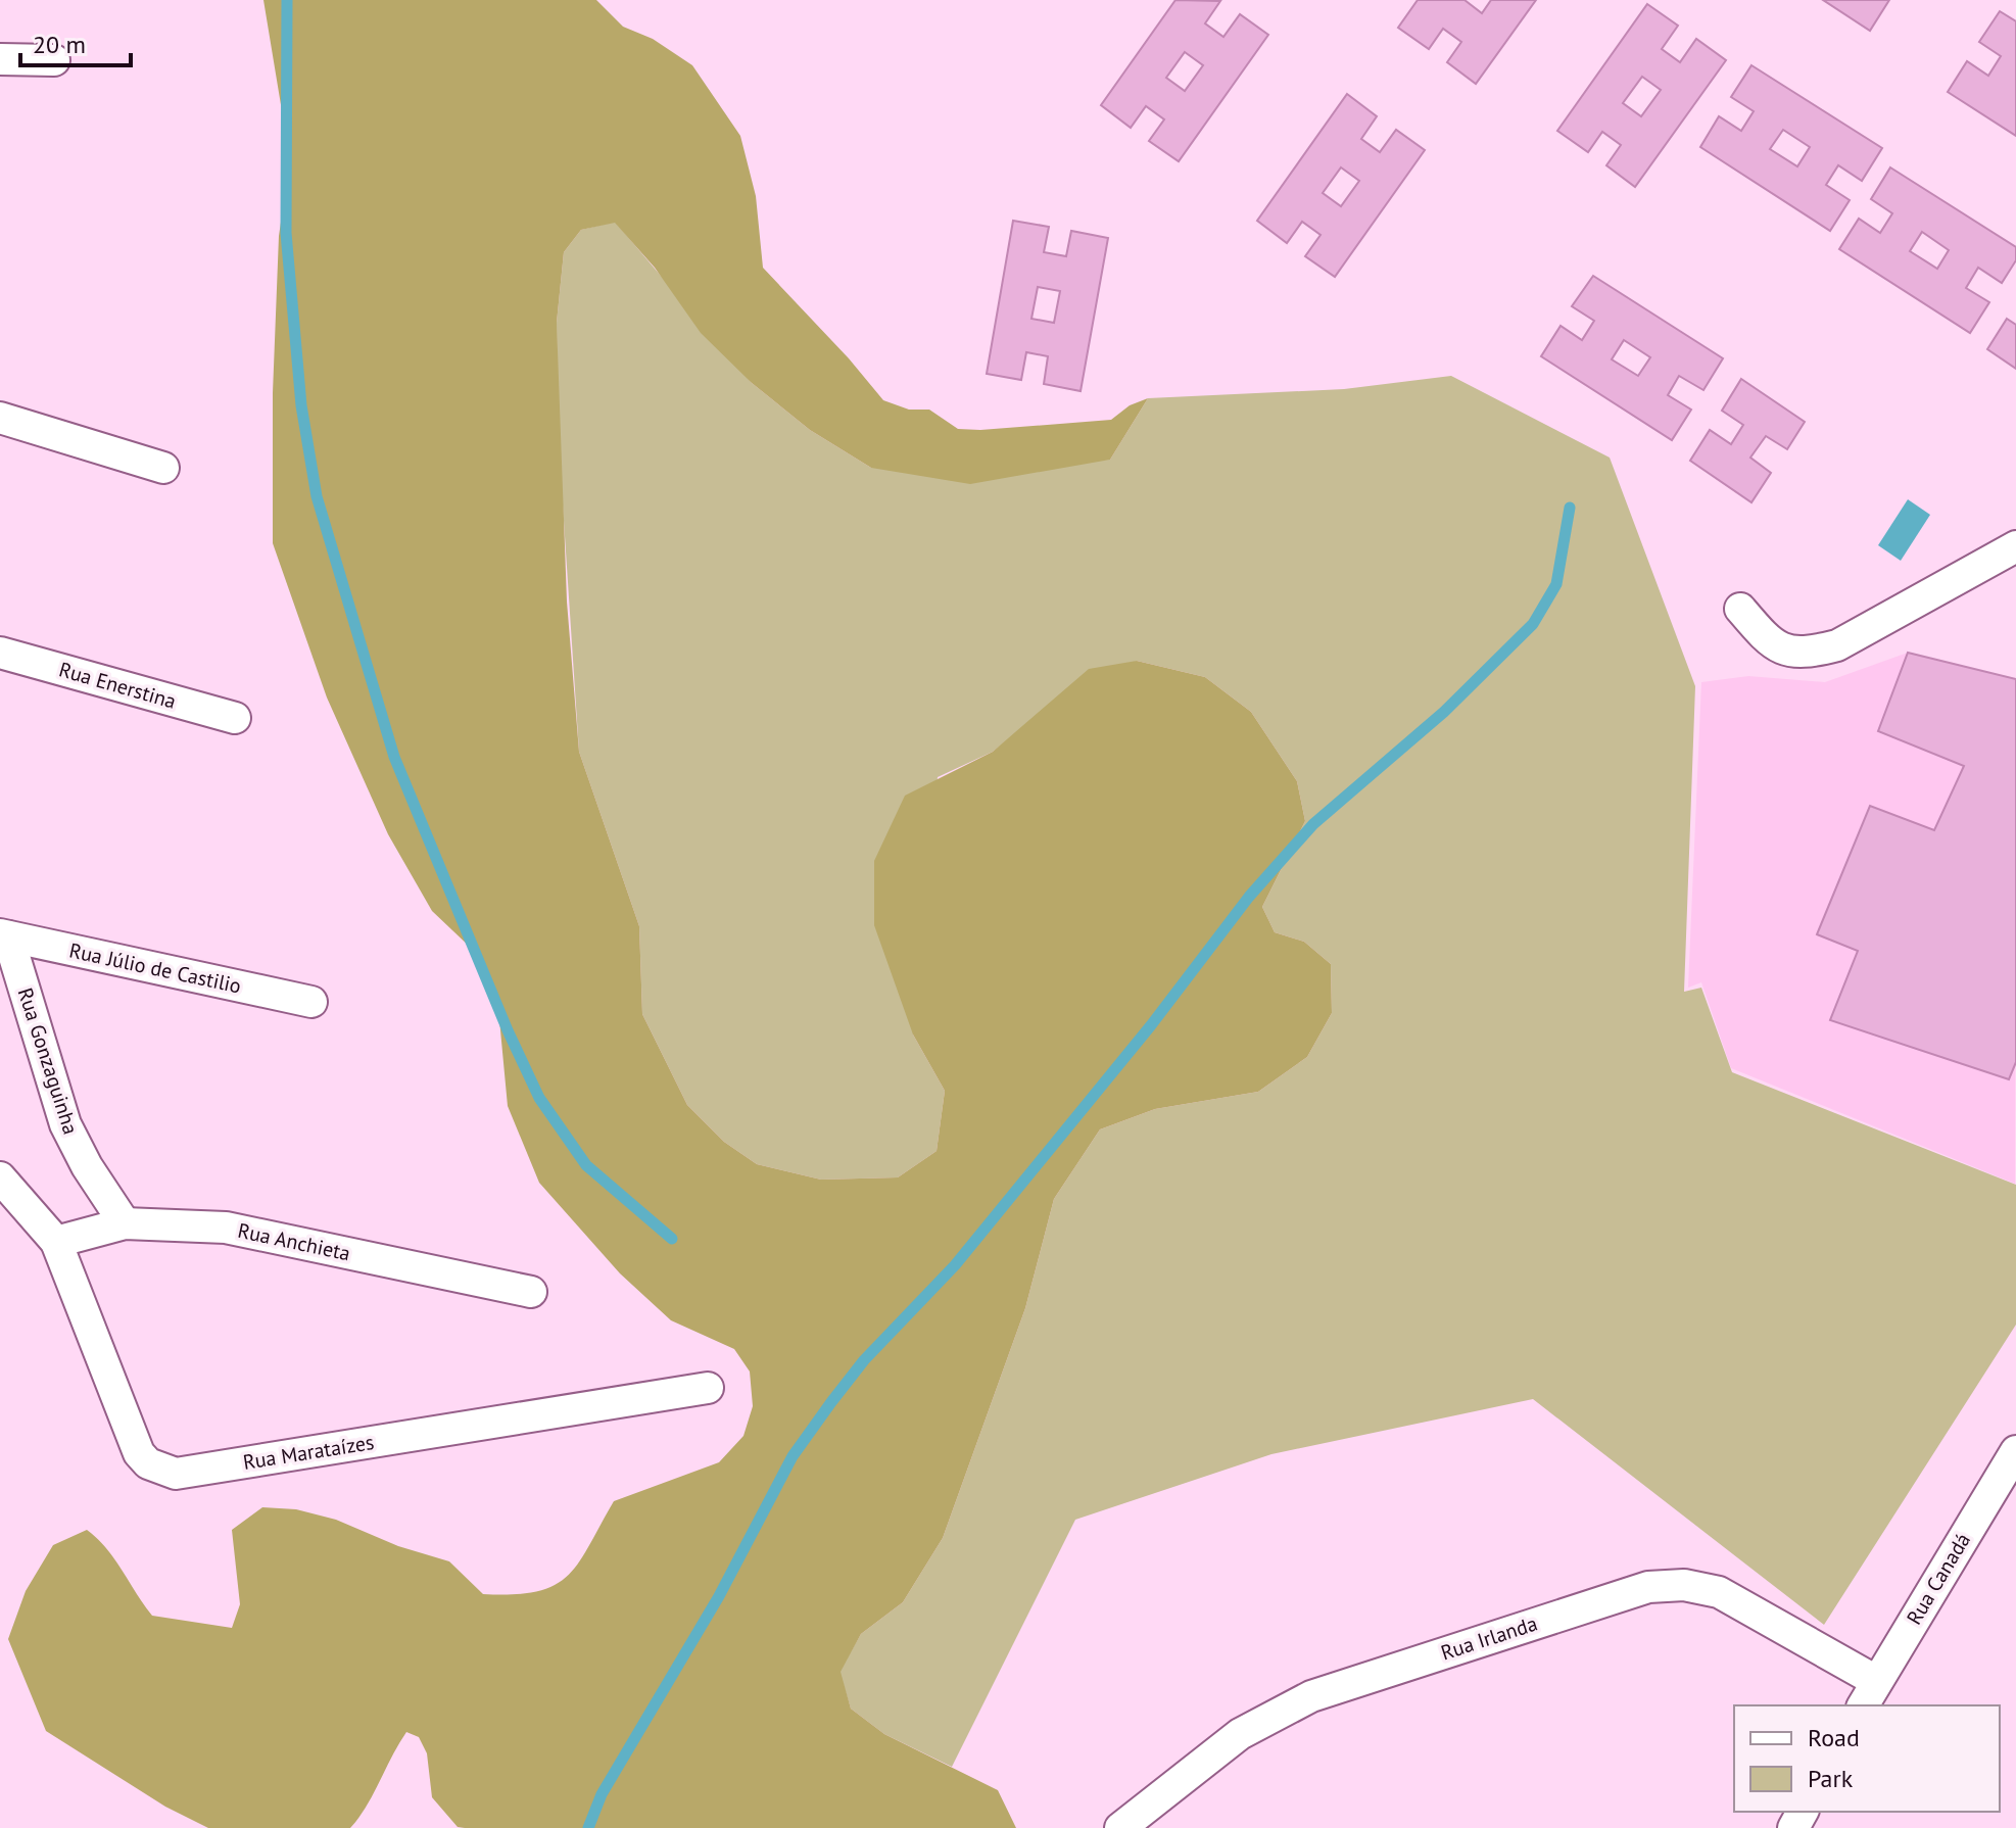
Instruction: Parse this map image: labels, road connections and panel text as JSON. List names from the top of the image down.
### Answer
{
  "streets": {
    "street": [
      "Rua Enerstina",
      "Rua Júlio de Castilio",
      "Rua Gonzaguinha",
      "Rua Anchieta",
      "Rua Marataízes",
      "Rua Canadá",
      "Rua Irlanda"
    ]
  },
  "crossings": [
    ["Rua Júlio de Castilio", "Rua Gonzaguinha"],
    ["Rua Gonzaguinha", "Rua Anchieta"],
    ["Rua Anchieta", "Rua Marataízes"],
    ["Rua Canadá", "Rua Irlanda"]
  ],
  "legend": ["Road", "Park"],
  "scale_bar": "20 m"
}
